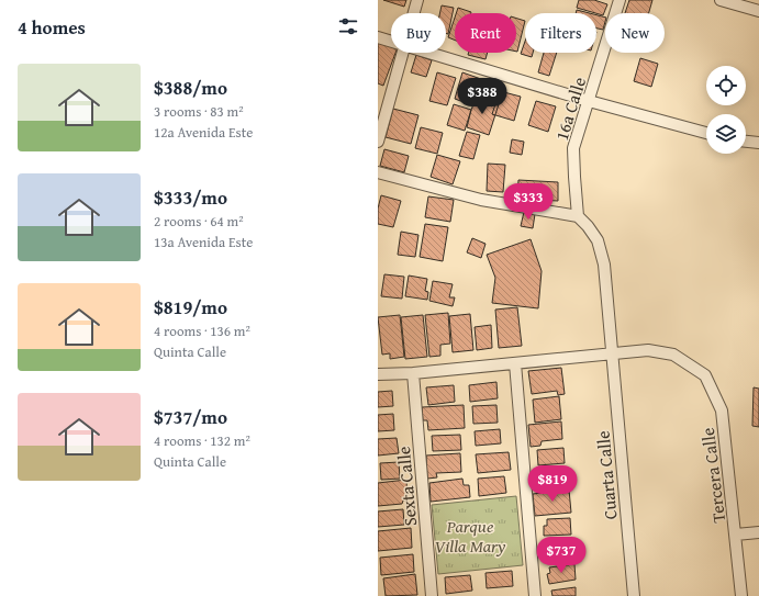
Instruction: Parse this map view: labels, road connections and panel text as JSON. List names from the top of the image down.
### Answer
{
  "streets": {
    "street": [
      "16a Calle",
      "Cuarta Calle",
      "Tercera Calle",
      "Sexta Calle"
    ]
  },
  "crossings": [
    ["Cuarta Calle", "Tercera Calle"],
    ["Tercera Calle", "Sexta Calle"]
  ],
  "parks": ["Parque Villa Mary"],
  "page": {
    "heading": "4 homes",
    "chip": [
      "Buy",
      "Rent",
      "Filters",
      "New"
    ],
    "list": [
      {
        "name": "$388/mo",
        "note": "3 rooms · 83 m² · 12a Avenida Este"
      },
      {
        "name": "$333/mo",
        "note": "2 rooms · 64 m² · 13a Avenida Este"
      },
      {
        "name": "$819/mo",
        "note": "4 rooms · 136 m² · Quinta Calle"
      },
      {
        "name": "$737/mo",
        "note": "4 rooms · 132 m² · Quinta Calle"
      }
    ],
    "price": [
      "$388",
      "$333",
      "$819",
      "$737"
    ]
  }
}
